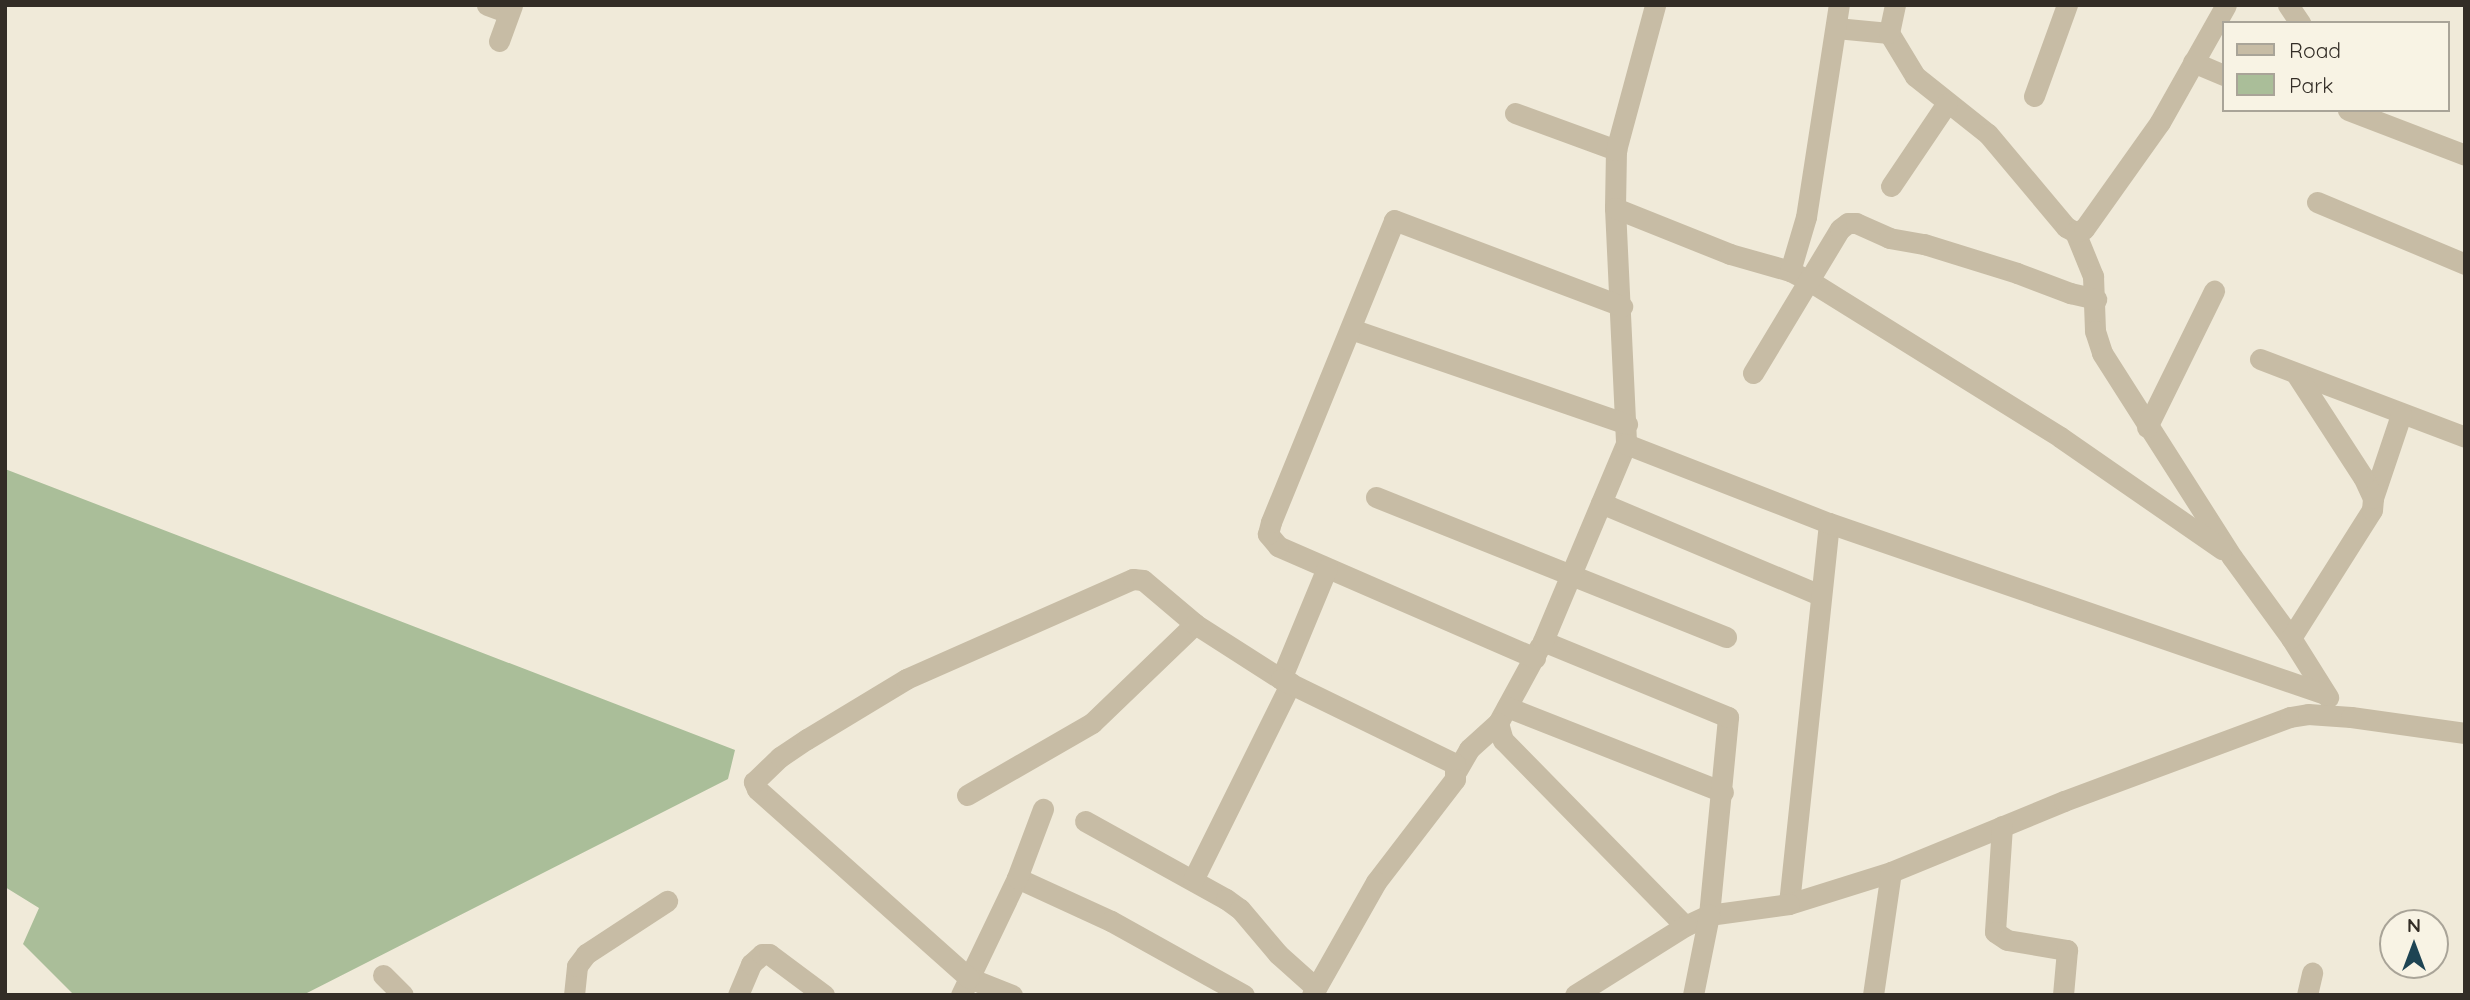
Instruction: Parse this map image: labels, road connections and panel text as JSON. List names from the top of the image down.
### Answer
{
  "legend": ["Road", "Park"],
  "north": "top"
}
